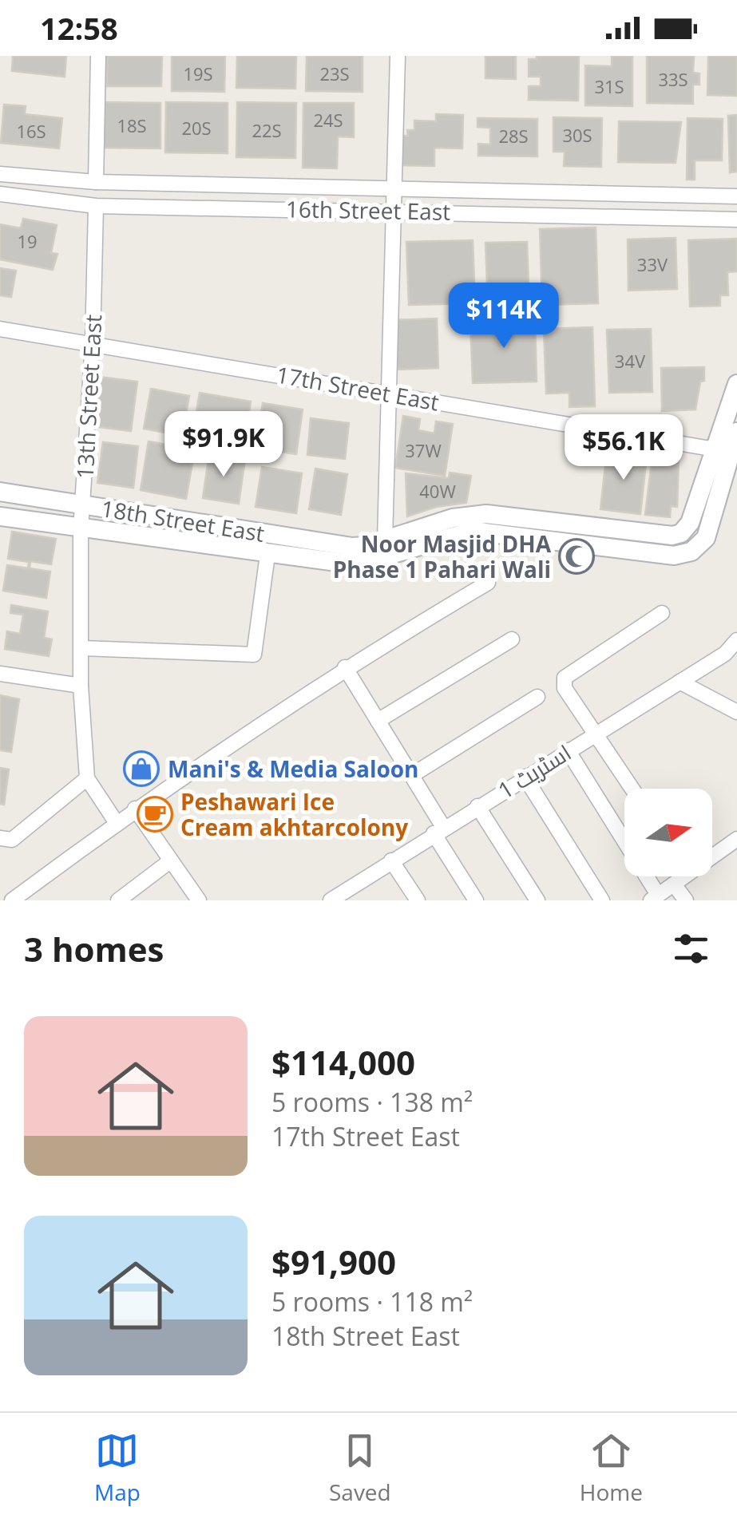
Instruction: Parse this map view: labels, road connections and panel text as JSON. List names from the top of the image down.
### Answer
{
  "streets": {
    "street": [
      "16th Street East",
      "17th Street East",
      "13th Street East",
      "18th Street East",
      "اسٹریٹ 1"
    ]
  },
  "crossings": [
    ["16th Street East", "13th Street East"],
    ["17th Street East", "13th Street East"],
    ["13th Street East", "18th Street East"]
  ],
  "places": {
    "mosque": ["Noor Masjid DHA Phase 1 Pahari Wali"],
    "shop": ["Mani's & Media Saloon"],
    "cafe": ["Peshawari Ice Cream akhtarcolony"]
  },
  "house_numbers": [
    "19S",
    "23S",
    "33S",
    "31S",
    "24S",
    "18S",
    "20S",
    "22S",
    "16S",
    "30S",
    "28S",
    "19",
    "33V",
    "34V",
    "37W",
    "40W"
  ],
  "north": "right",
  "page": {
    "status": "12:58",
    "price": ["$114K", "$91.9K", "$56.1K"],
    "heading": "3 homes",
    "list": [
      {
        "name": "$114,000",
        "note": "5 rooms · 138 m² · 17th Street East"
      },
      {
        "name": "$91,900",
        "note": "5 rooms · 118 m² · 18th Street East"
      }
    ],
    "tabs": ["Map", "Saved", "Home"]
  }
}
